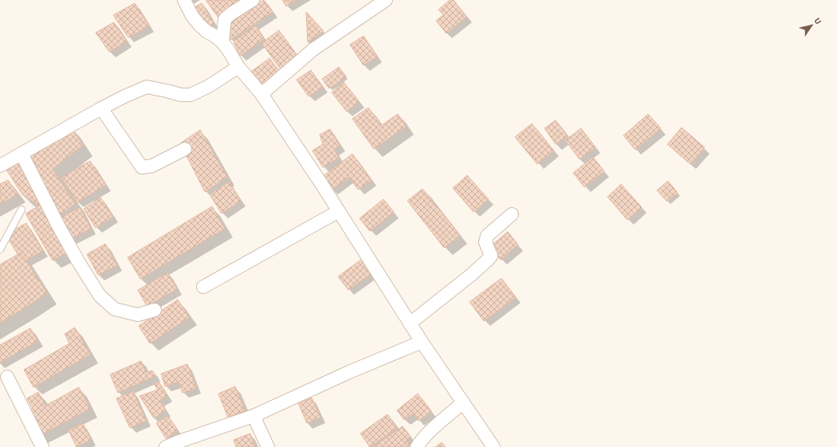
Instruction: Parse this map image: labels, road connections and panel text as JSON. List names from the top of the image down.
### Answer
{
  "north": "top right"
}
